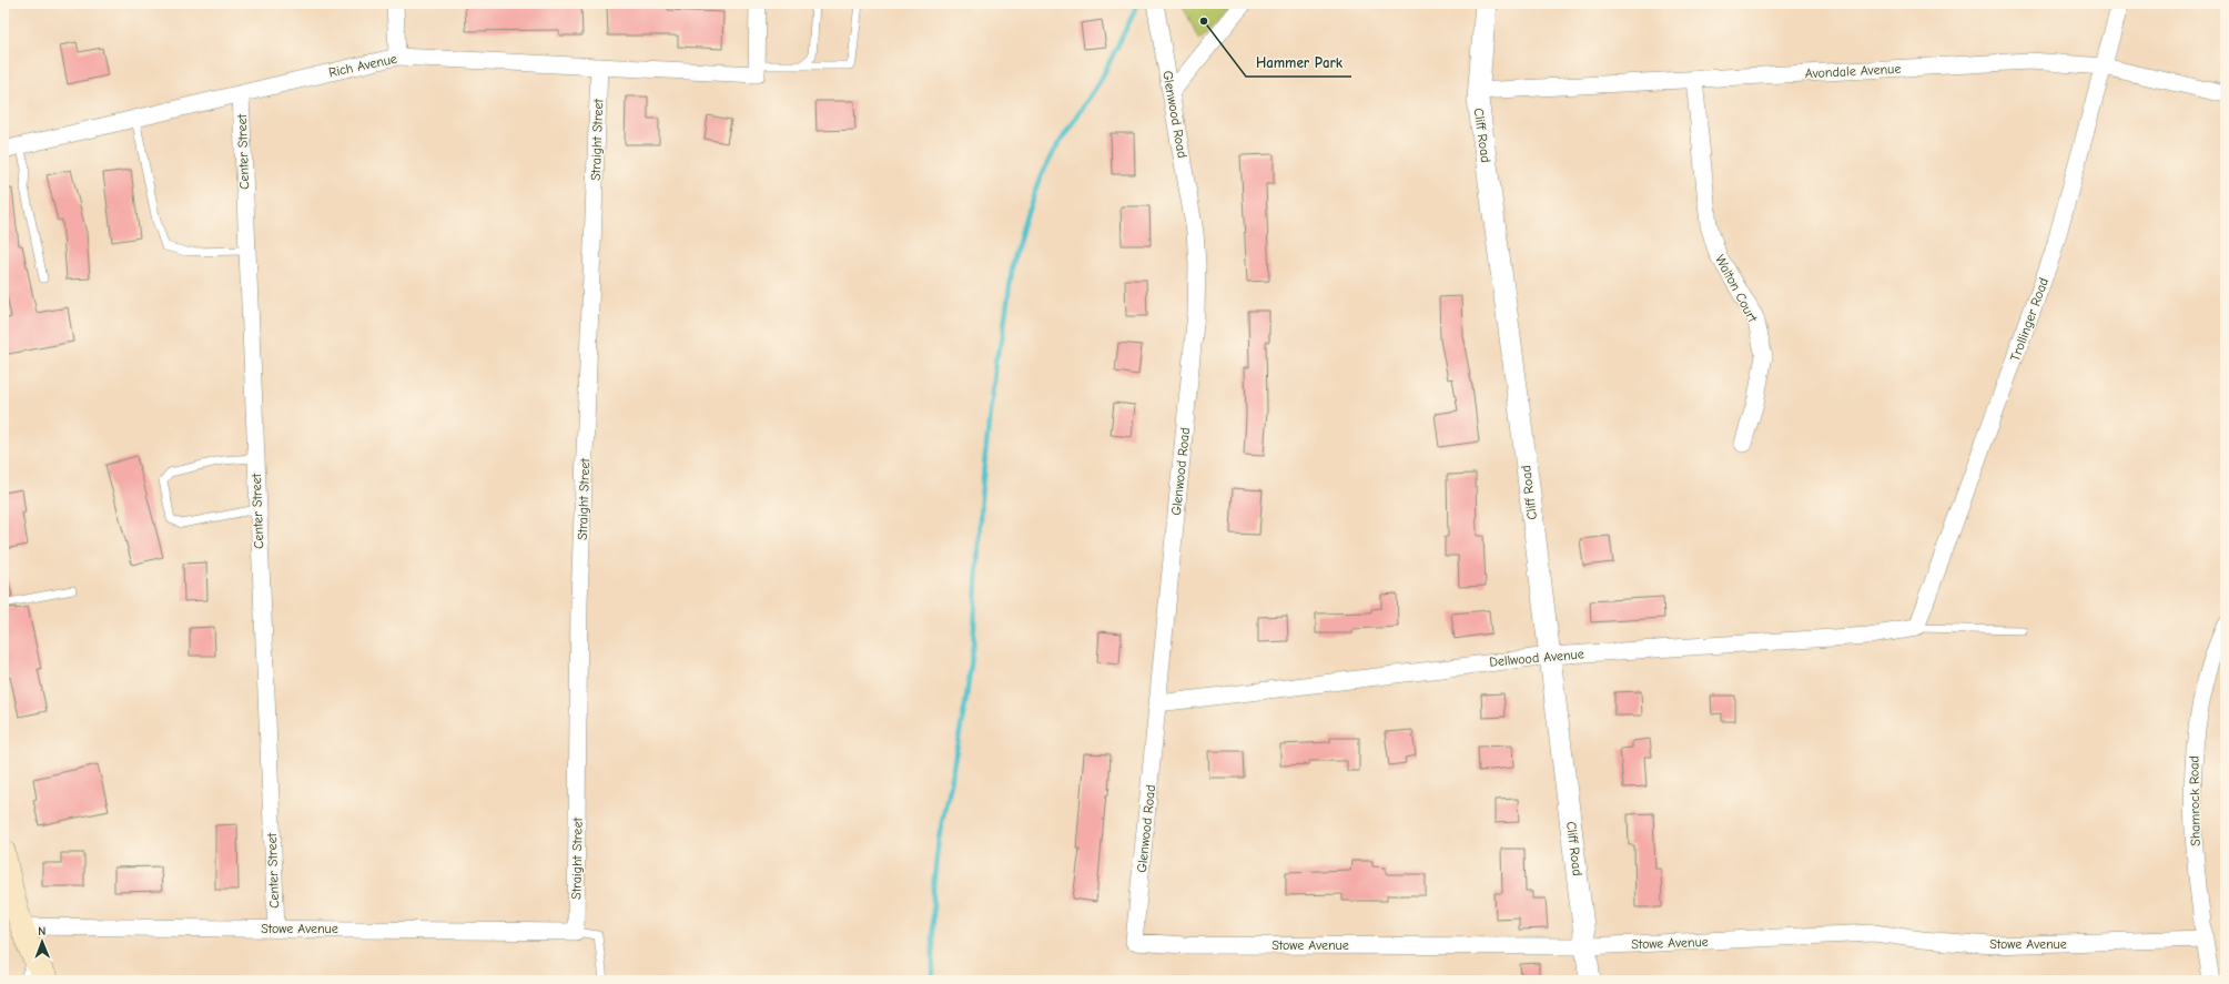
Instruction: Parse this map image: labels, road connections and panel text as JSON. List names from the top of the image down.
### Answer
{
  "streets": {
    "street": [
      "Rich Avenue",
      "Avondale Avenue",
      "Glenwood Road",
      "Cliff Road",
      "Straight Street",
      "Center Street",
      "Walton Court",
      "Trollinger Road",
      "Dellwood Avenue",
      "Shamrock Road",
      "Stowe Avenue"
    ]
  },
  "crossings": [
    ["Rich Avenue", "Straight Street"],
    ["Rich Avenue", "Center Street"],
    ["Avondale Avenue", "Cliff Road"],
    ["Avondale Avenue", "Walton Court"],
    ["Avondale Avenue", "Trollinger Road"],
    ["Glenwood Road", "Dellwood Avenue"],
    ["Glenwood Road", "Stowe Avenue"],
    ["Cliff Road", "Dellwood Avenue"],
    ["Cliff Road", "Stowe Avenue"],
    ["Straight Street", "Stowe Avenue"],
    ["Center Street", "Stowe Avenue"],
    ["Trollinger Road", "Dellwood Avenue"],
    ["Shamrock Road", "Stowe Avenue"]
  ],
  "places": ["Hammer Park"],
  "north": "top"
}
